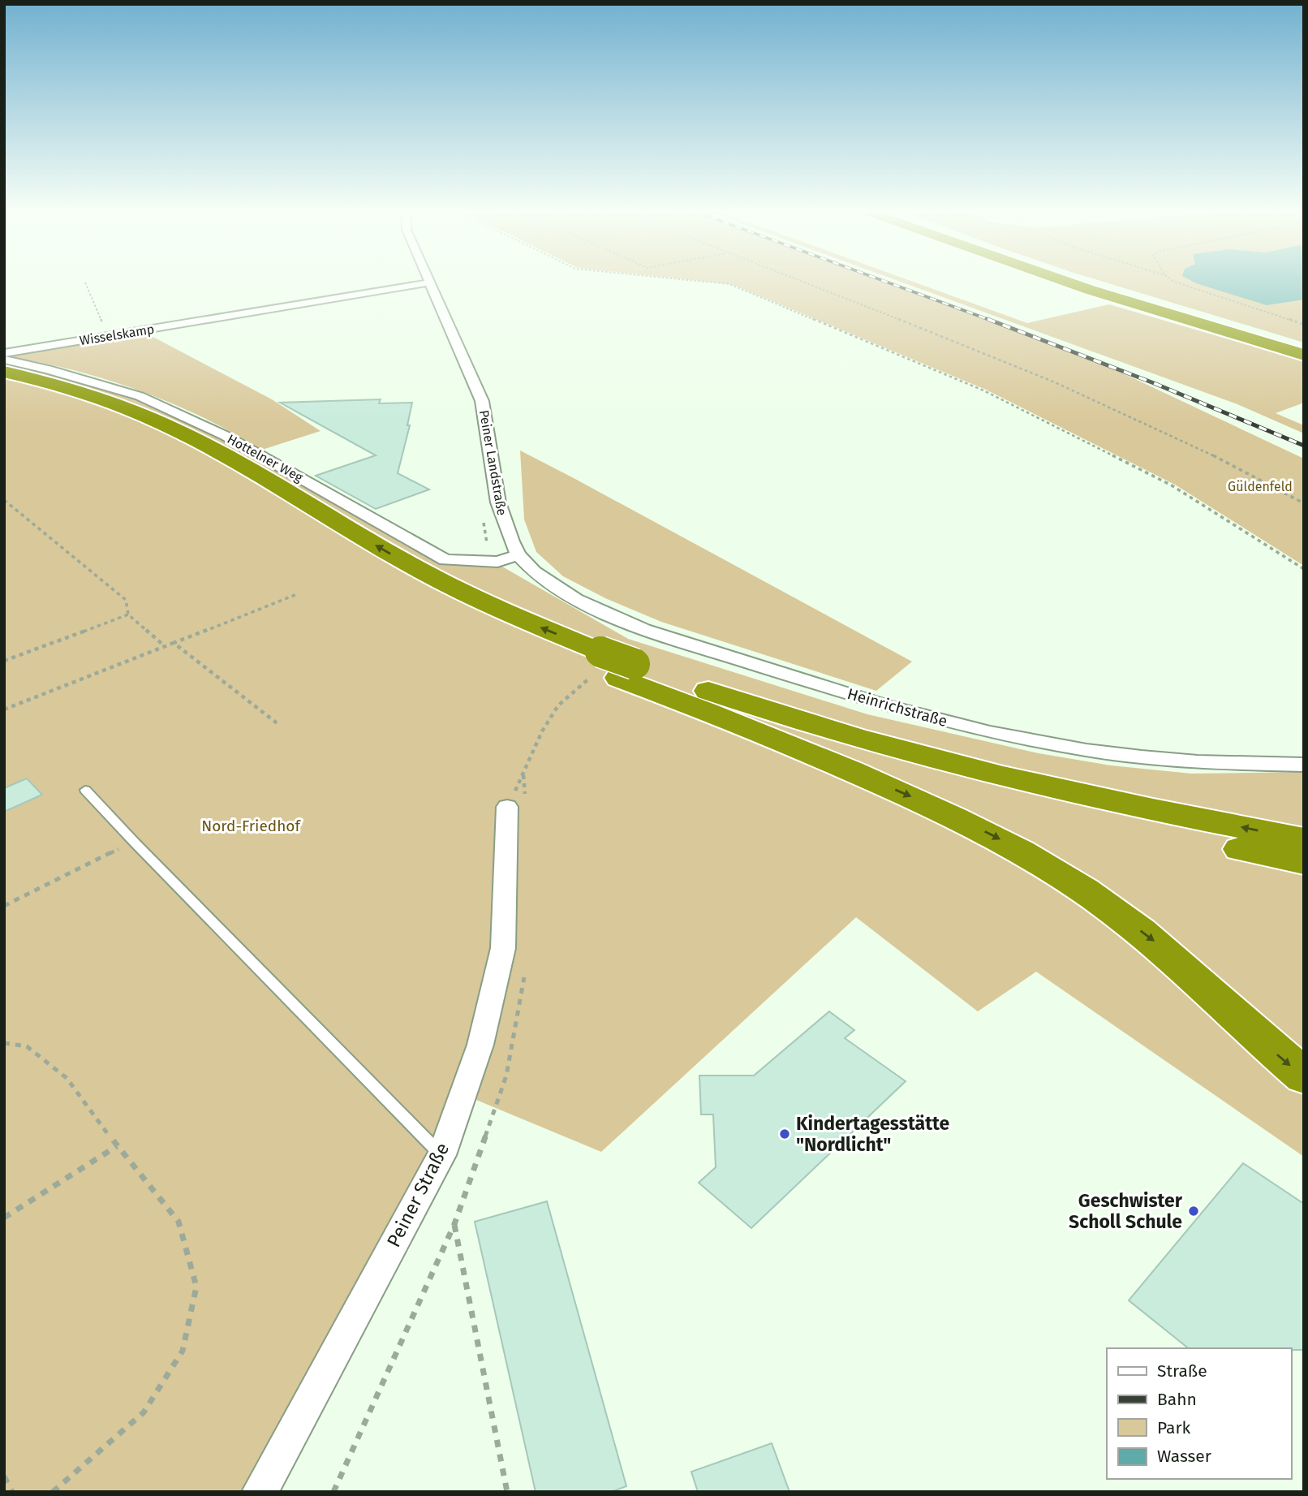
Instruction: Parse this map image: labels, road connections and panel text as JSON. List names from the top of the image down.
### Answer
{
  "streets": {
    "street": [
      "Wisselskamp",
      "Hottelner Weg",
      "Peiner Landstraße",
      "Heinrichstraße",
      "Peiner Straße"
    ]
  },
  "crossings": [
    ["Wisselskamp", "Peiner Landstraße"],
    ["Hottelner Weg", "Peiner Landstraße"],
    ["Hottelner Weg", "Heinrichstraße"],
    ["Peiner Landstraße", "Heinrichstraße"]
  ],
  "parks": ["Güldenfeld", "Nord-Friedhof"],
  "places": ["Kindertagesstätte \"Nordlicht\"", "Geschwister Scholl Schule"],
  "legend": [
    "Straße",
    "Bahn",
    "Park",
    "Wasser"
  ]
}
